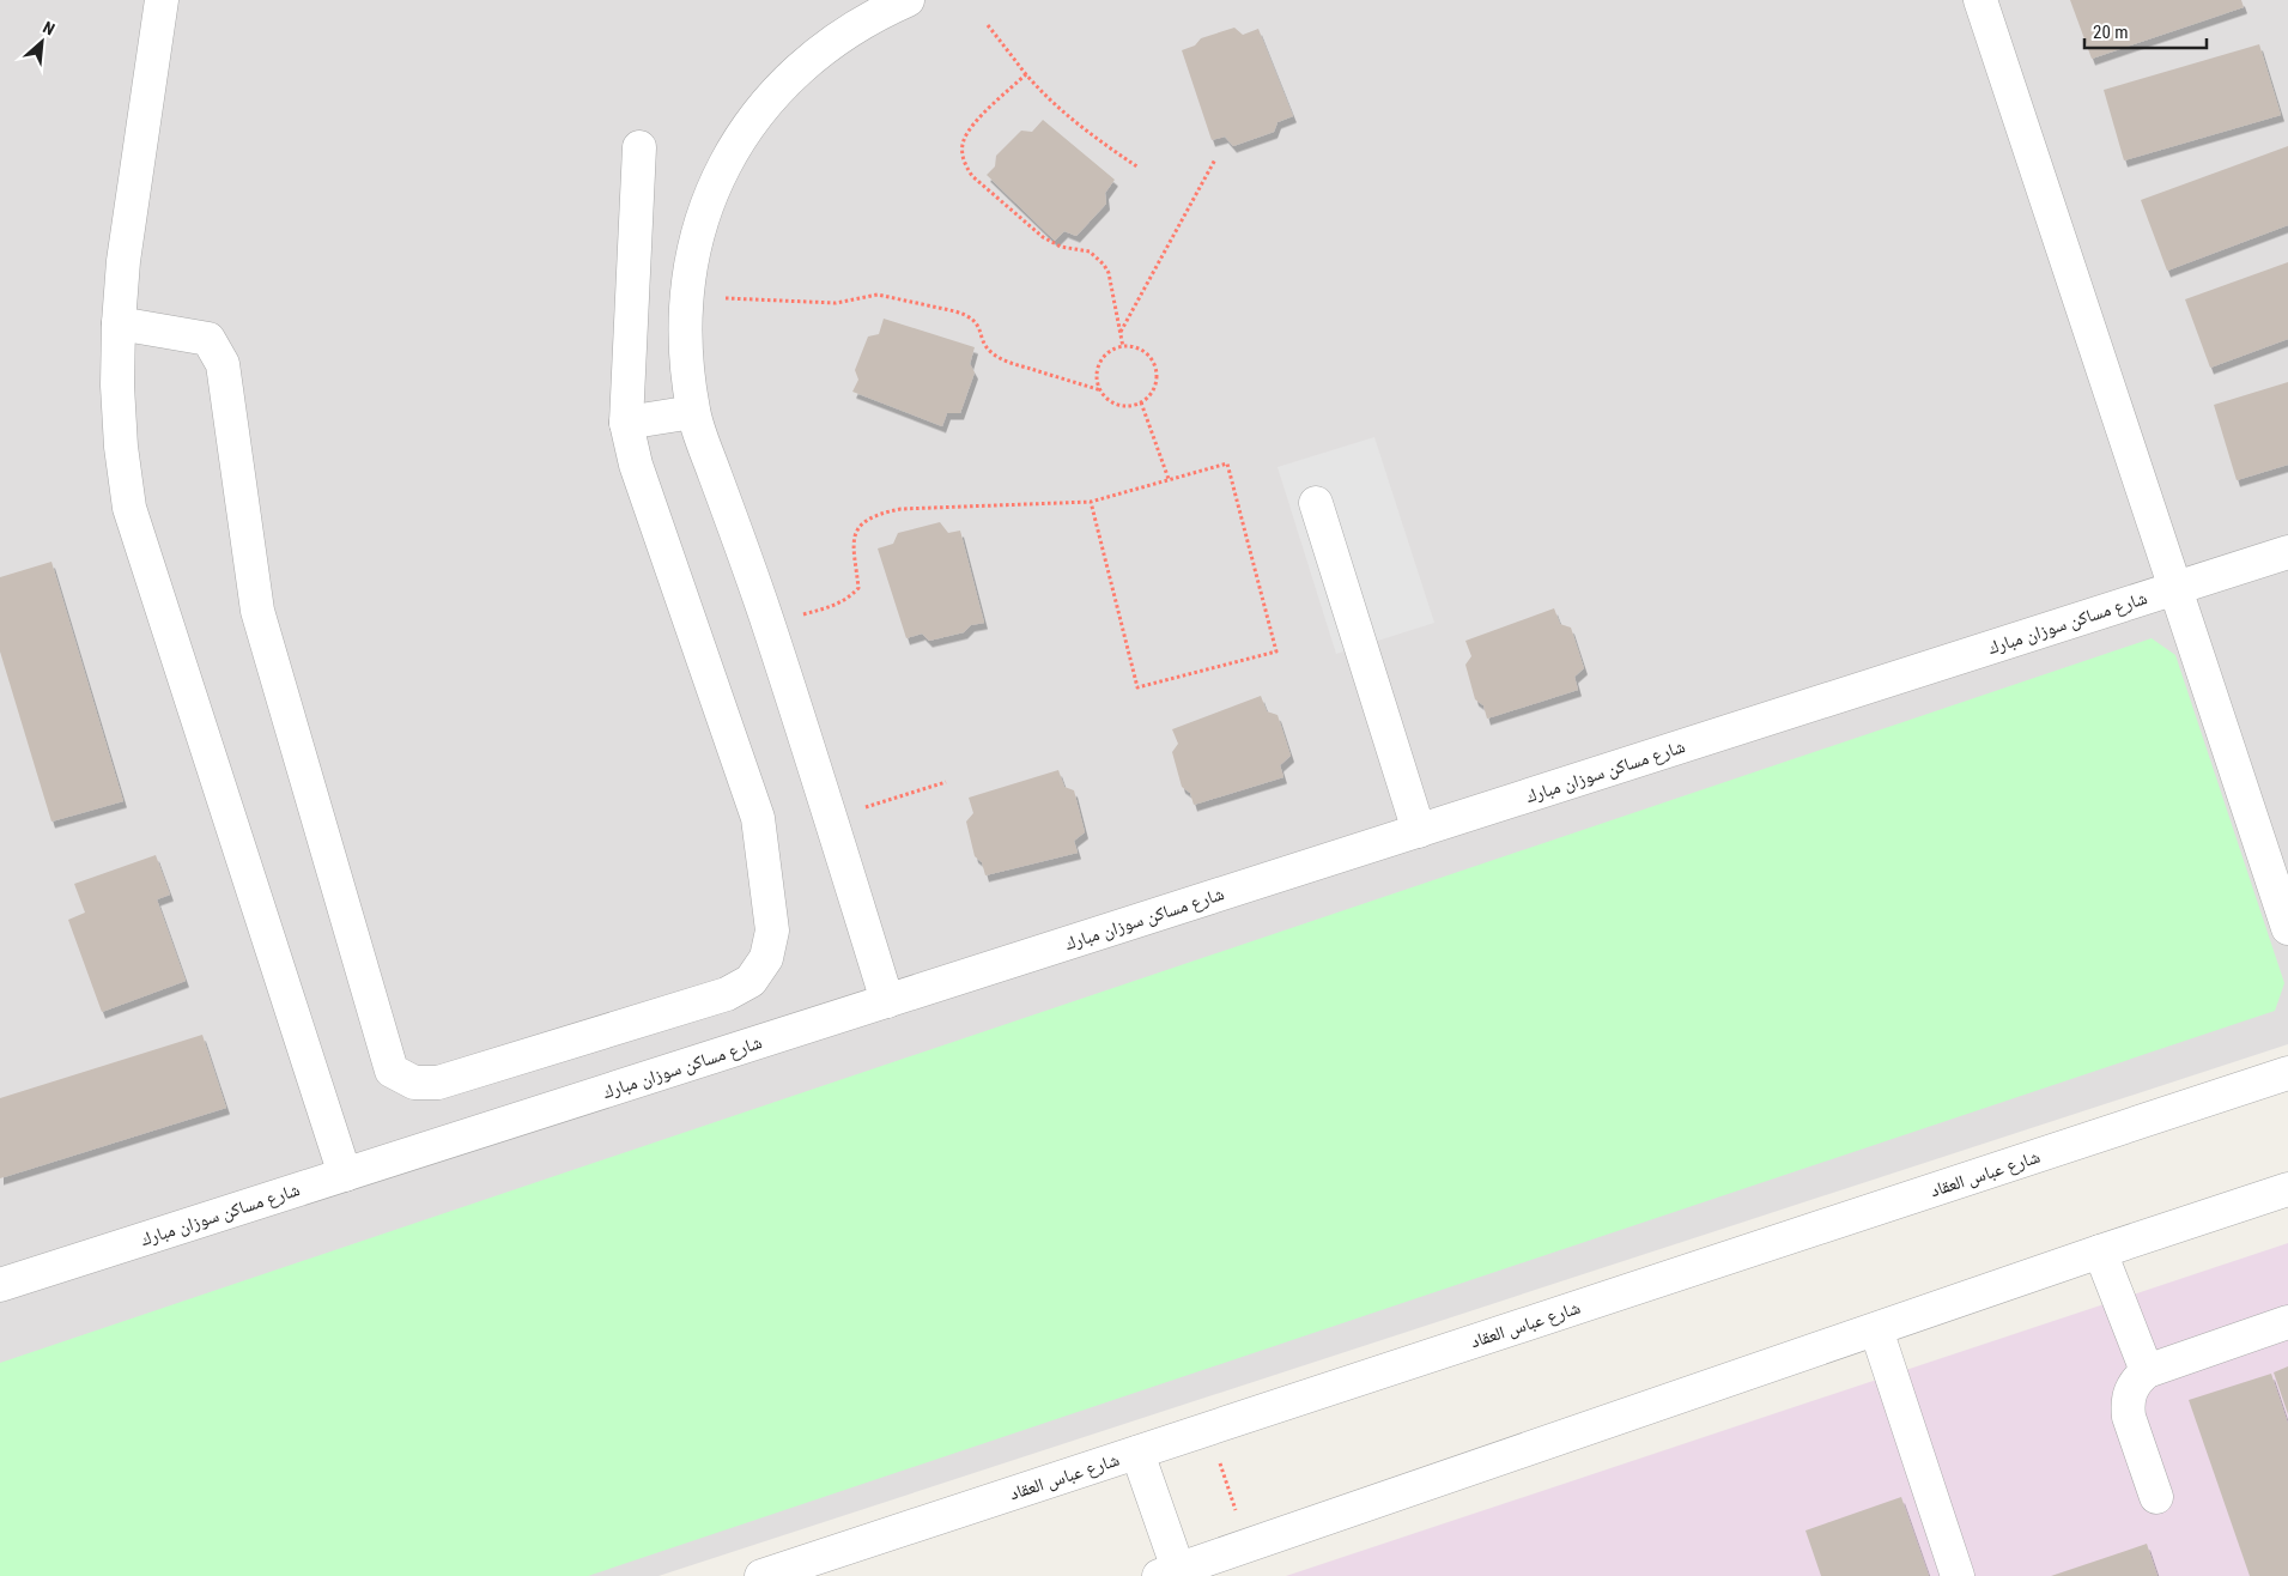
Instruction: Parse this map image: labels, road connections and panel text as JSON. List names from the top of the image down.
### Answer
{
  "streets": {
    "street": ["شارع مساكن سوزان مبارك", "شارع عباس العقاد"]
  },
  "scale_bar": "20 m",
  "north": "top right"
}
